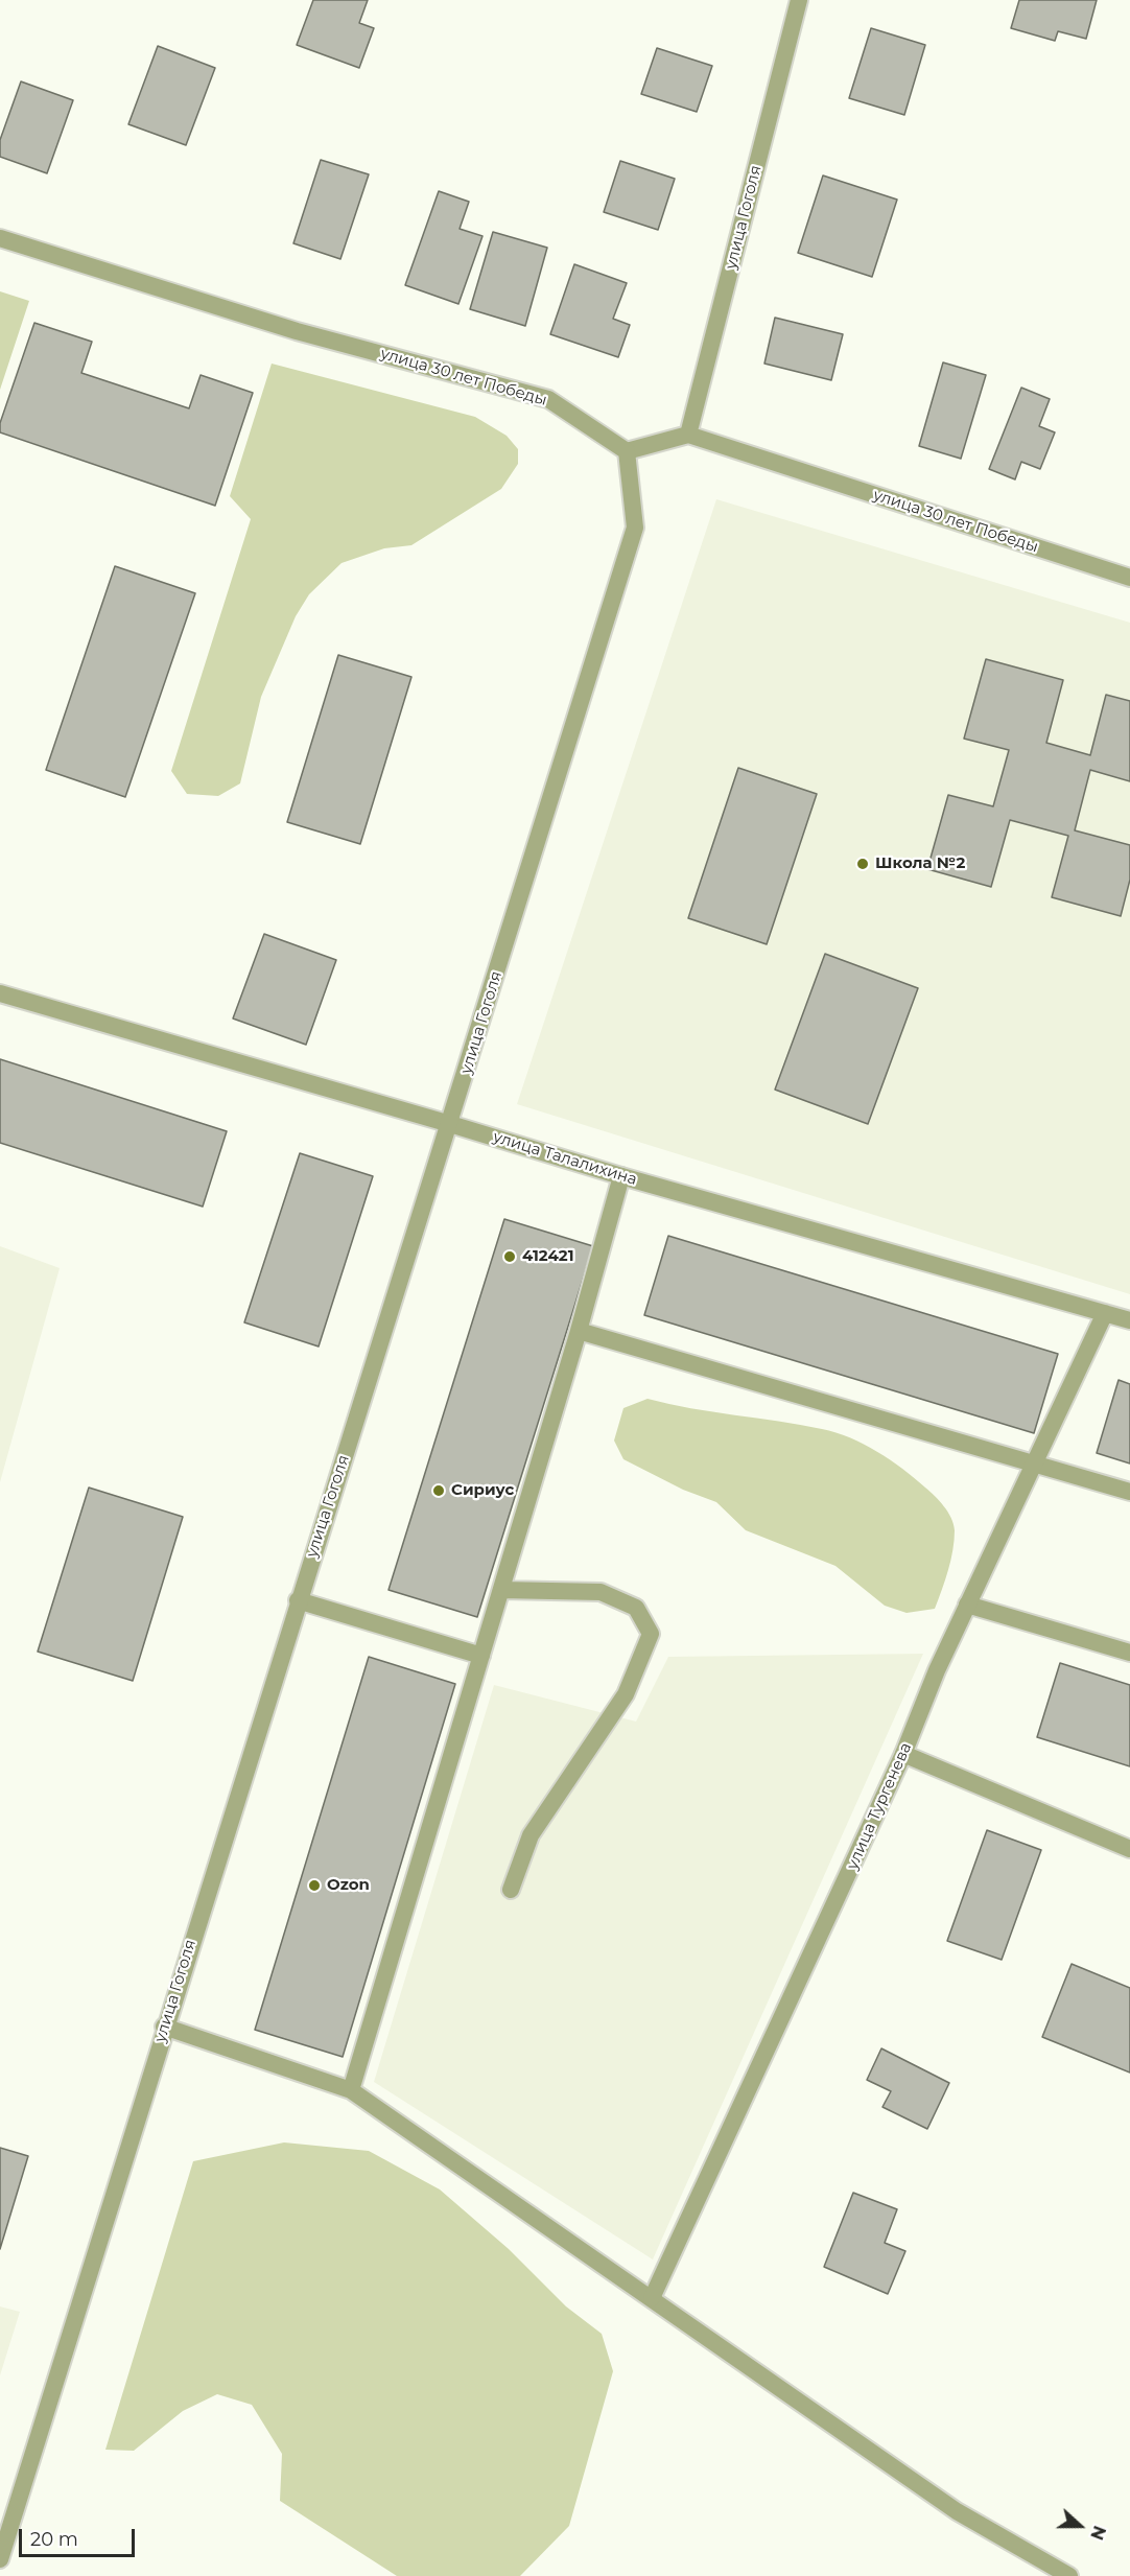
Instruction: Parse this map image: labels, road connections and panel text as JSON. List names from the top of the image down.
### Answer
{
  "streets": {
    "street": [
      "улица Гоголя",
      "улица 30 лет Победы",
      "улица Талалихина",
      "улица Тургенева"
    ]
  },
  "crossings": [
    ["улица Гоголя", "улица 30 лет Победы"],
    ["улица Гоголя", "улица Талалихина"],
    ["улица Талалихина", "улица Тургенева"]
  ],
  "places": [
    "Школа №2",
    "412421",
    "Сириус",
    "Ozon"
  ],
  "scale_bar": "20 m",
  "north": "right"
}
